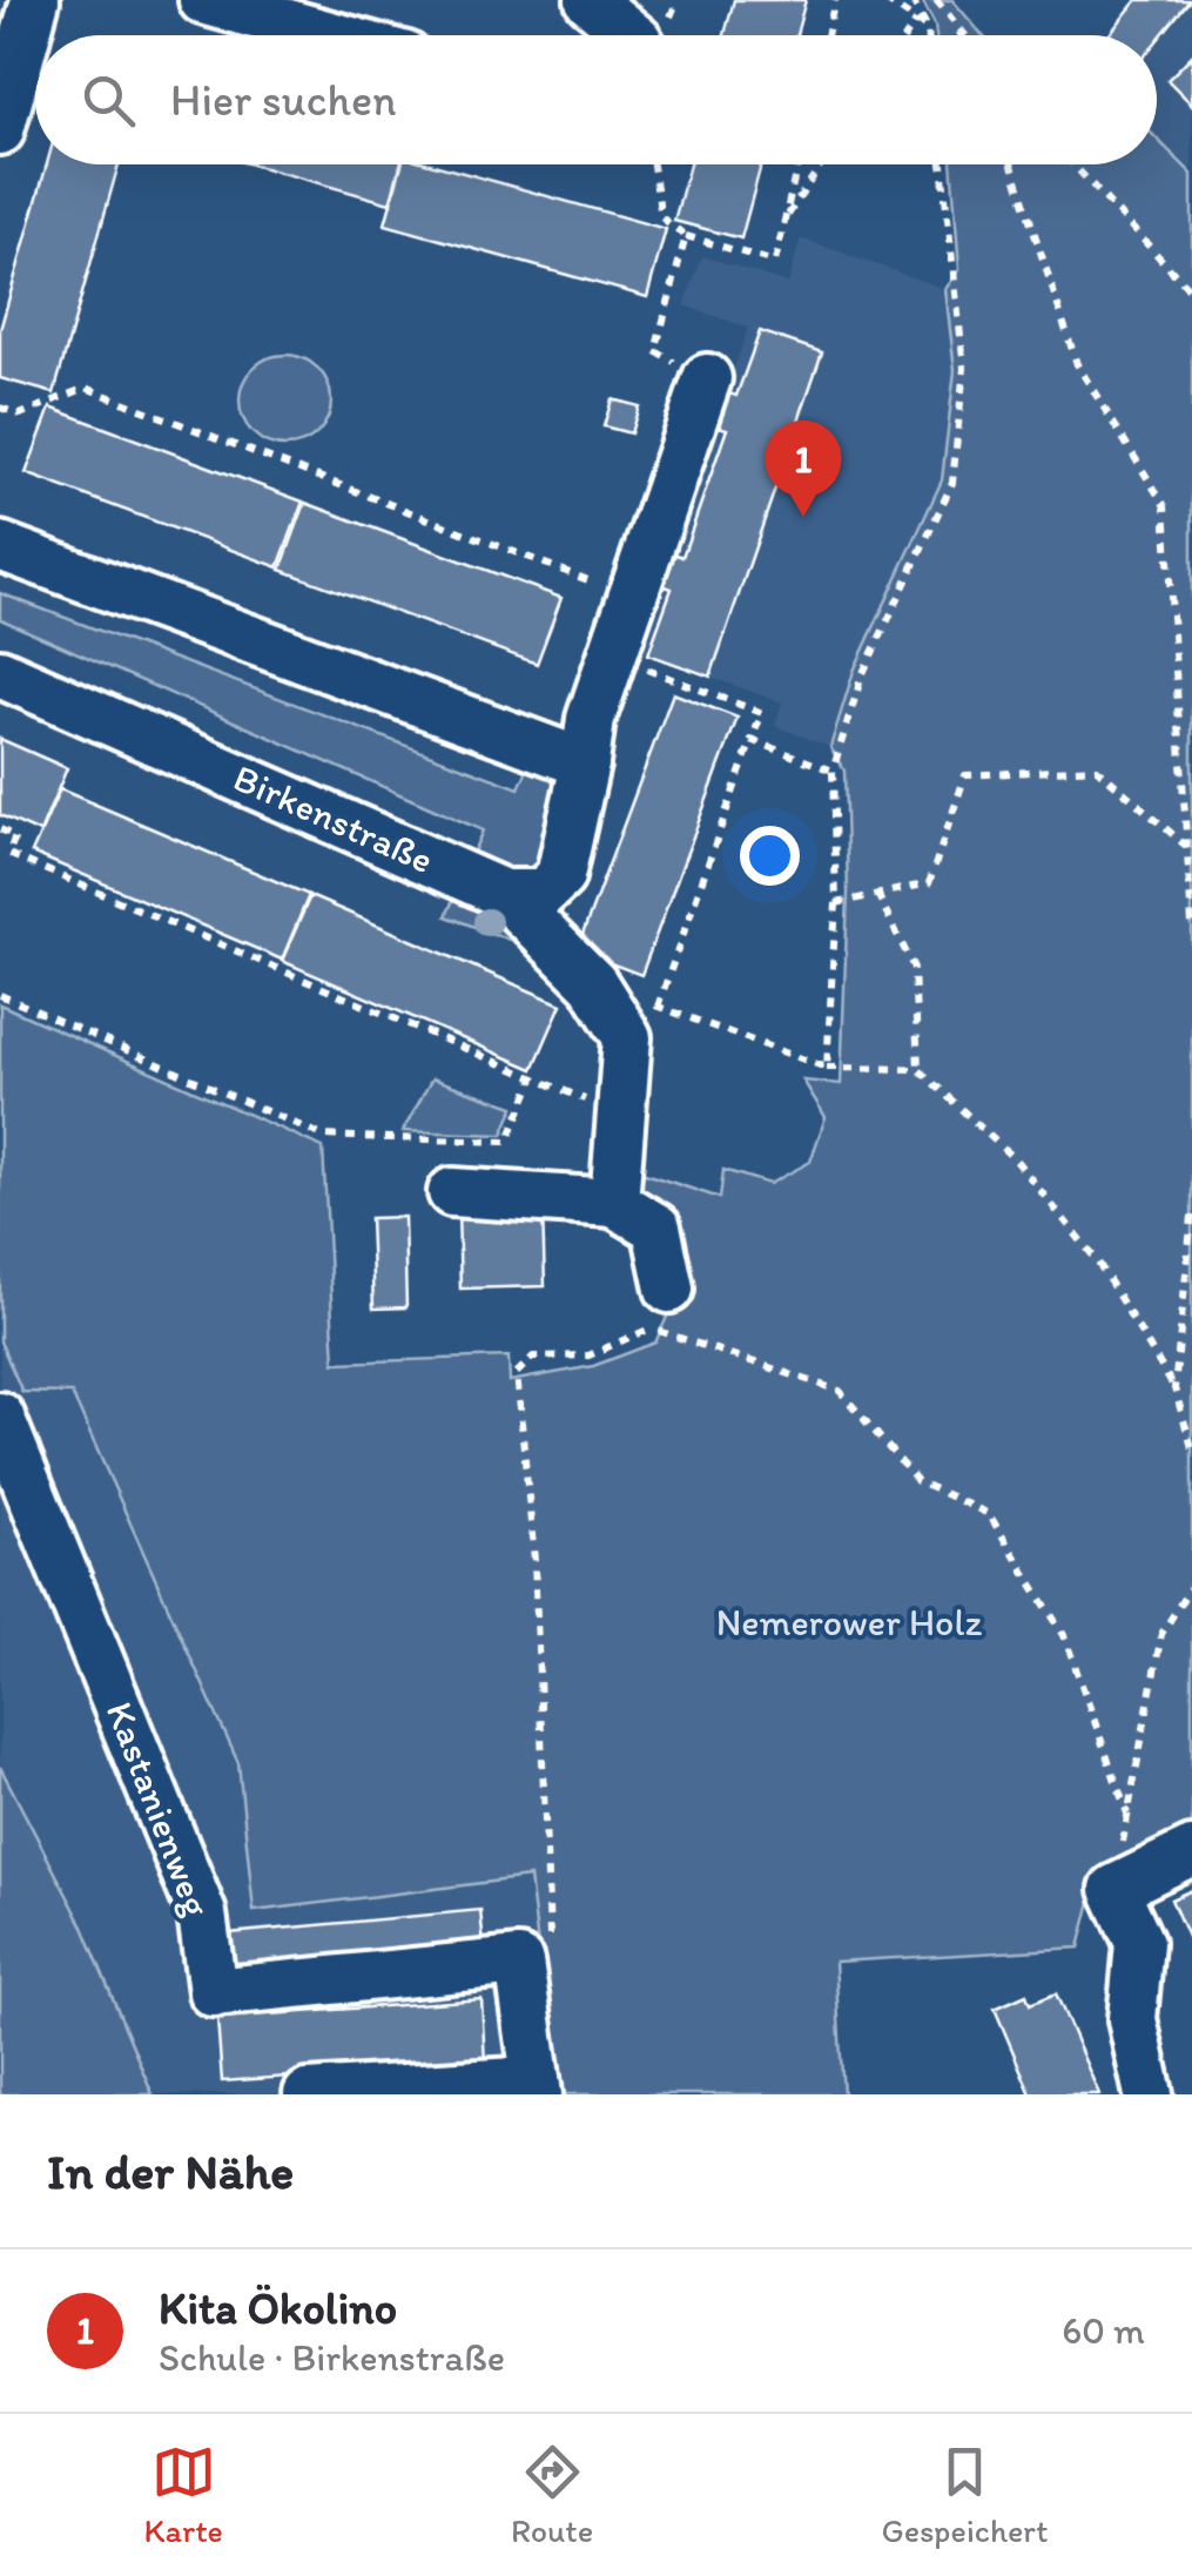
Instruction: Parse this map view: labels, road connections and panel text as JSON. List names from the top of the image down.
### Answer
{
  "streets": {
    "street": ["Birkenstraße", "Kastanienweg"]
  },
  "parks": ["Nemerower Holz"],
  "page": {
    "search": "Hier suchen",
    "pins": "1",
    "heading": "In der Nähe",
    "list": [
      {
        "mark": "1",
        "name": "Kita Ökolino",
        "note": "Schule · Birkenstraße",
        "value": "60 m"
      }
    ],
    "nav": ["Karte", "Route", "Gespeichert"]
  }
}
